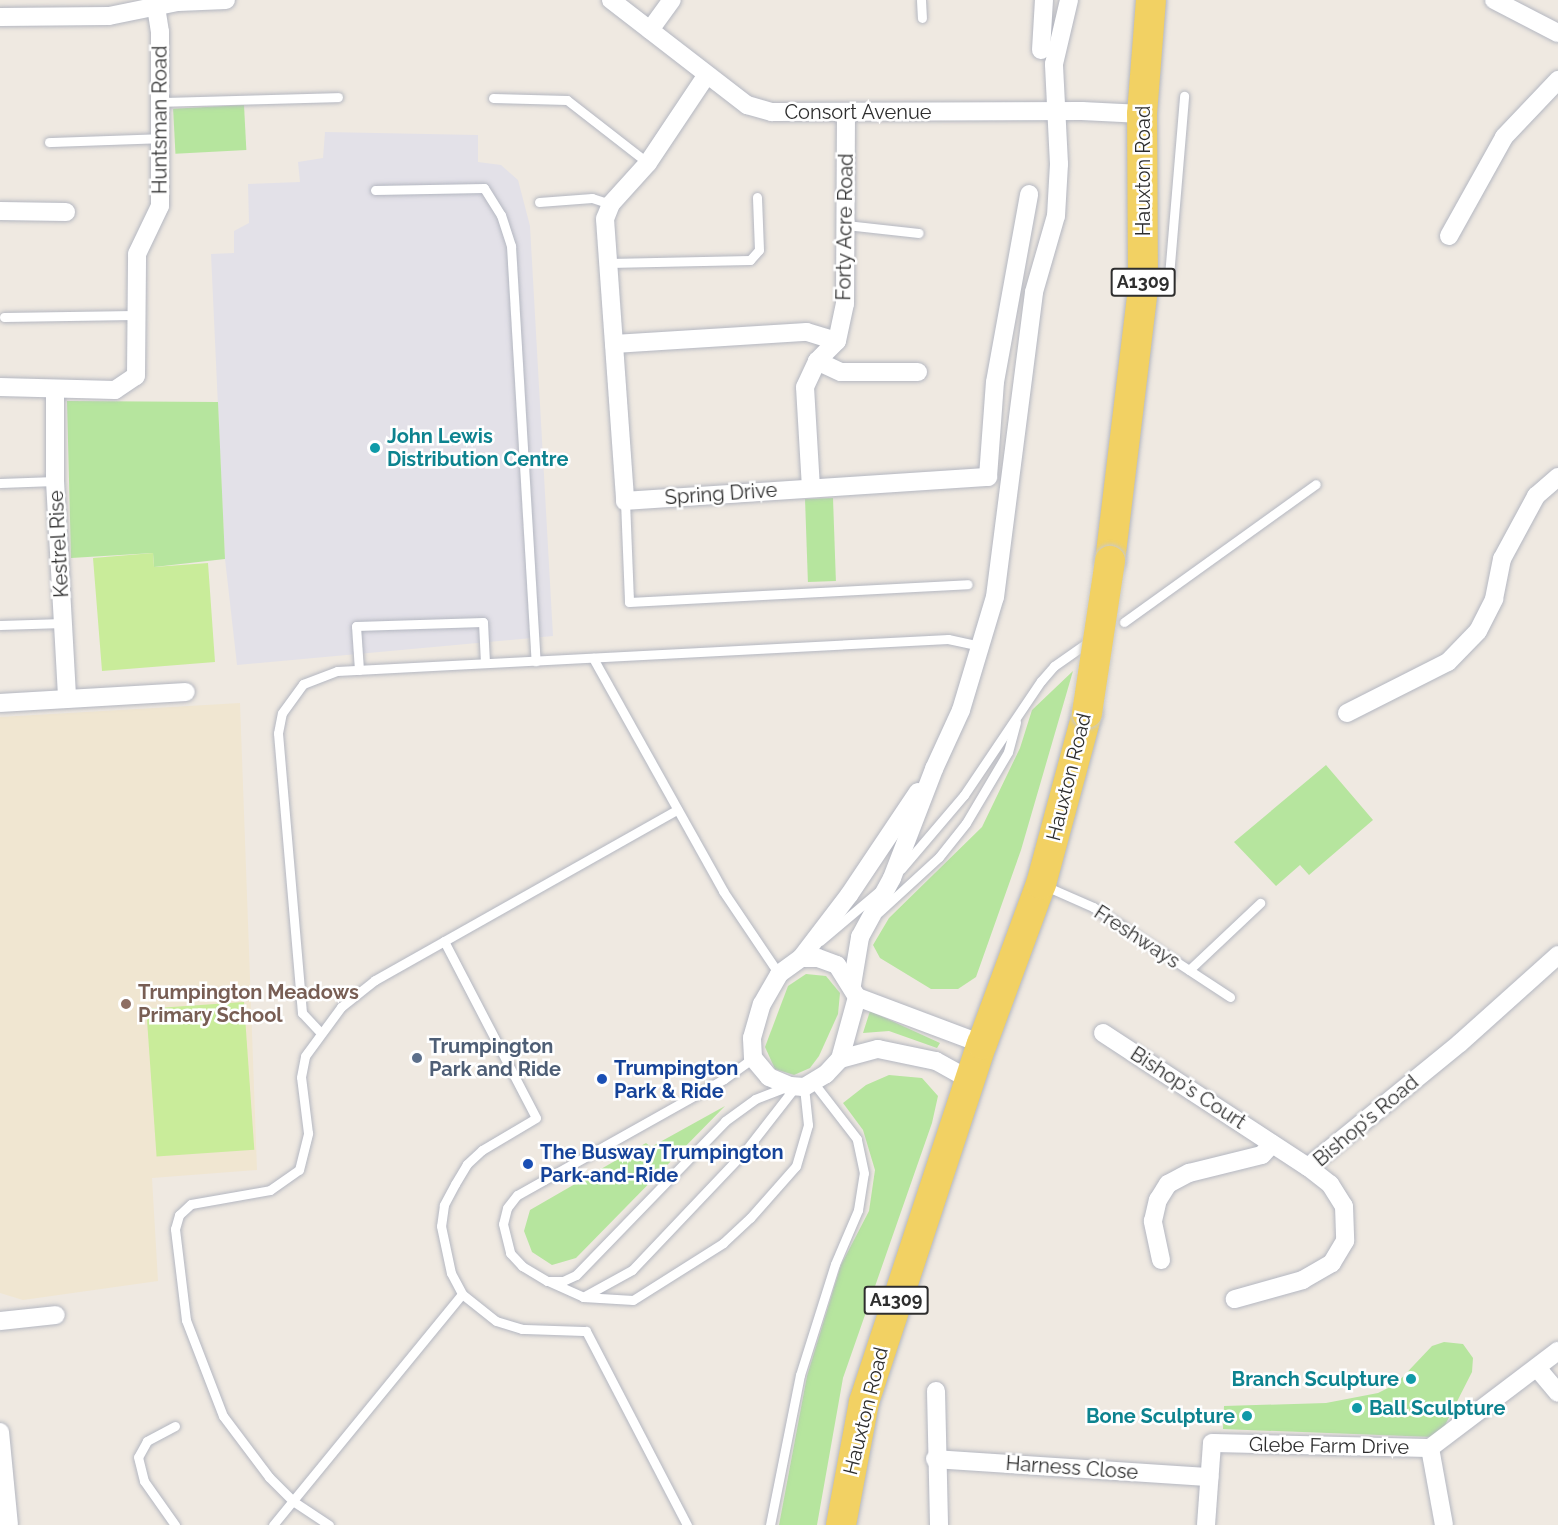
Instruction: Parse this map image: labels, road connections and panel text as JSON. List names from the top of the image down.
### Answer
{
  "streets": {
    "main road": ["Hauxton Road", "A1309"],
    "street": [
      "Consort Avenue",
      "Huntsman Road",
      "Forty Acre Road",
      "Spring Drive",
      "Kestrel Rise",
      "Bishop's Court",
      "Bishop's Road",
      "Glebe Farm Drive",
      "Harness Close"
    ],
    "lane": ["Freshways"]
  },
  "crossings": [
    ["Consort Avenue", "Hauxton Road"],
    ["Consort Avenue", "Forty Acre Road"],
    ["Huntsman Road", "Kestrel Rise"],
    ["Hauxton Road", "Freshways"],
    ["Bishop's Court", "Bishop's Road"],
    ["Glebe Farm Drive", "Harness Close"]
  ],
  "places": [
    "John Lewis Distribution Centre",
    "Trumpington Meadows Primary School",
    "Trumpington Park and Ride",
    "Trumpington Park & Ride",
    "The Busway Trumpington Park-and-Ride",
    "Branch Sculpture",
    "Ball Sculpture",
    "Bone Sculpture"
  ]
}
